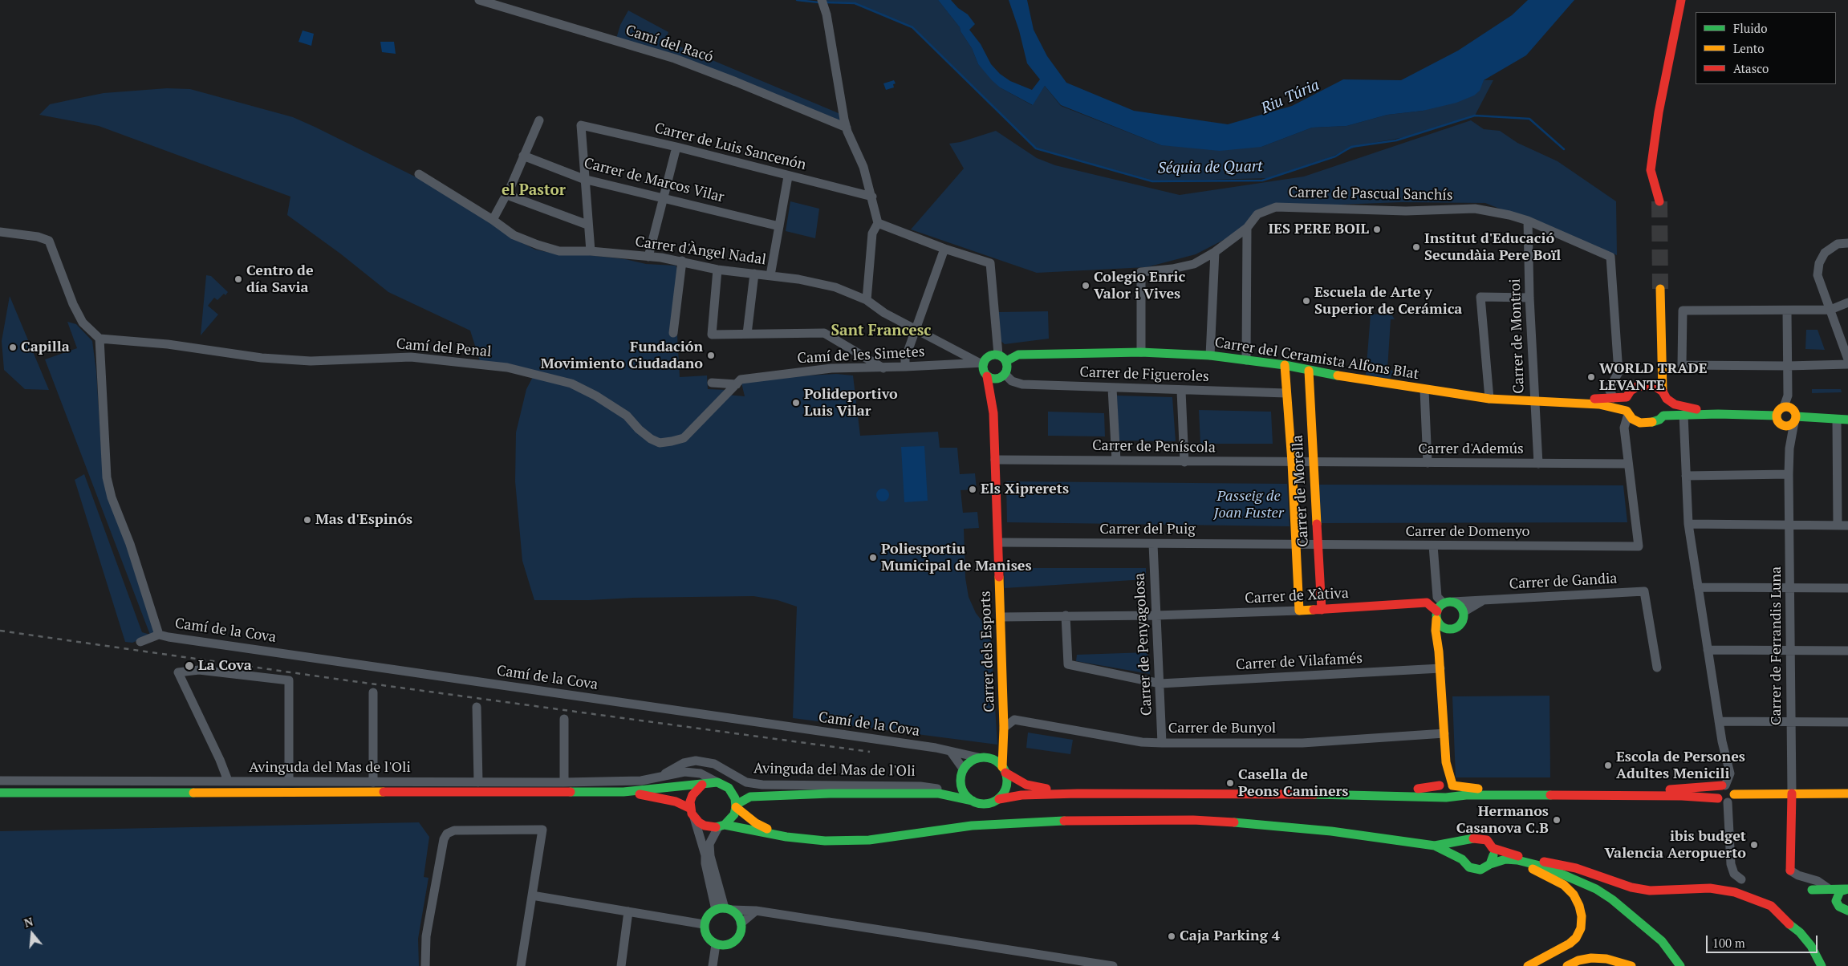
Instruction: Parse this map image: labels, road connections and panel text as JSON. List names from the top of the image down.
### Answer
{
  "streets": {
    "main road": [
      "Carrer del Ceramista Alfons Blat",
      "Carrer de Morella",
      "Carrer de Xàtiva",
      "Carrer de Ferrandis Luna",
      "Carrer dels Esports"
    ],
    "street": [
      "Camí del Racó",
      "Carrer de Luis Sancenón",
      "Carrer de Marcos Vilar",
      "Carrer de Pascual Sanchís",
      "Carrer d'Àngel Nadal",
      "Carrer de Montroi",
      "Camí del Penal",
      "Camí de les Simetes",
      "Carrer de Figueroles",
      "Carrer de Peníscola",
      "Carrer d'Ademús",
      "Carrer del Puig",
      "Carrer de Domenyo",
      "Carrer de Gandia",
      "Camí de la Cova",
      "Carrer de Penyagolosa",
      "Carrer de Vilafamés",
      "Carrer de Bunyol",
      "Avinguda del Mas de l'Oli"
    ]
  },
  "crossings": [
    ["Carrer de Luis Sancenón", "Carrer de Marcos Vilar"],
    ["Carrer de Pascual Sanchís", "Carrer de Montroi"],
    ["Carrer de Pascual Sanchís", "Carrer del Ceramista Alfons Blat"],
    ["Carrer d'Àngel Nadal", "Camí de les Simetes"],
    ["Carrer d'Àngel Nadal", "Carrer del Ceramista Alfons Blat"],
    ["Carrer d'Àngel Nadal", "Carrer de Figueroles"],
    ["Carrer d'Àngel Nadal", "Carrer dels Esports"],
    ["Carrer de Montroi", "Carrer del Ceramista Alfons Blat"],
    ["Carrer de Montroi", "Carrer d'Ademús"],
    ["Camí del Penal", "Camí de les Simetes"],
    ["Camí de les Simetes", "Carrer del Ceramista Alfons Blat"],
    ["Camí de les Simetes", "Carrer de Figueroles"],
    ["Camí de les Simetes", "Carrer dels Esports"],
    ["Carrer del Ceramista Alfons Blat", "Carrer de Figueroles"],
    ["Carrer del Ceramista Alfons Blat", "Carrer de Morella"],
    ["Carrer del Ceramista Alfons Blat", "Carrer dels Esports"],
    ["Carrer de Figueroles", "Carrer de Morella"],
    ["Carrer de Figueroles", "Carrer dels Esports"],
    ["Carrer de Peníscola", "Carrer d'Ademús"],
    ["Carrer de Peníscola", "Carrer de Morella"],
    ["Carrer de Peníscola", "Carrer dels Esports"],
    ["Carrer d'Ademús", "Carrer de Morella"],
    ["Carrer d'Ademús", "Carrer de Domenyo"],
    ["Carrer de Morella", "Carrer del Puig"],
    ["Carrer de Morella", "Carrer de Domenyo"],
    ["Carrer de Morella", "Carrer de Xàtiva"],
    ["Carrer del Puig", "Carrer de Domenyo"],
    ["Carrer del Puig", "Carrer de Penyagolosa"],
    ["Carrer del Puig", "Carrer dels Esports"],
    ["Carrer de Gandia", "Carrer de Xàtiva"],
    ["Carrer de Xàtiva", "Carrer de Penyagolosa"],
    ["Carrer de Xàtiva", "Carrer dels Esports"],
    ["Carrer de Xàtiva", "Carrer de Vilafamés"],
    ["Camí de la Cova", "Carrer dels Esports"],
    ["Camí de la Cova", "Avinguda del Mas de l'Oli"],
    ["Carrer de Penyagolosa", "Carrer de Vilafamés"],
    ["Carrer de Penyagolosa", "Carrer de Bunyol"],
    ["Carrer dels Esports", "Carrer de Bunyol"],
    ["Carrer dels Esports", "Avinguda del Mas de l'Oli"]
  ],
  "districts": ["el Pastor", "Sant Francesc"],
  "water": ["Riu Túria", "Séquia de Quart"],
  "parks": ["Passeig de Joan Fuster"],
  "places": [
    "IES PERE BOIL",
    "Institut d'Educació Secundàia Pere Boïl",
    "Centro de día Savia",
    "Colegio Enric Valor i Vives",
    "Escuela de Arte y Superior de Cerámica",
    "Capilla",
    "Fundación Movimiento Ciudadano",
    "WORLD TRADE LEVANTE",
    "Polideportivo Luis Vilar",
    "Els Xiprerets",
    "Mas d'Espinós",
    "Poliesportiu Municipal de Manises",
    "La Cova",
    "Escola de Persones Adultes Menicili",
    "Casella de Peons Caminers",
    "Hermanos Casanova C.B",
    "ibis budget Valencia Aeropuerto",
    "Caja Parking 4"
  ],
  "legend": ["Fluido", "Lento", "Atasco"],
  "scale_bar": "100 m",
  "north": "top"
}
